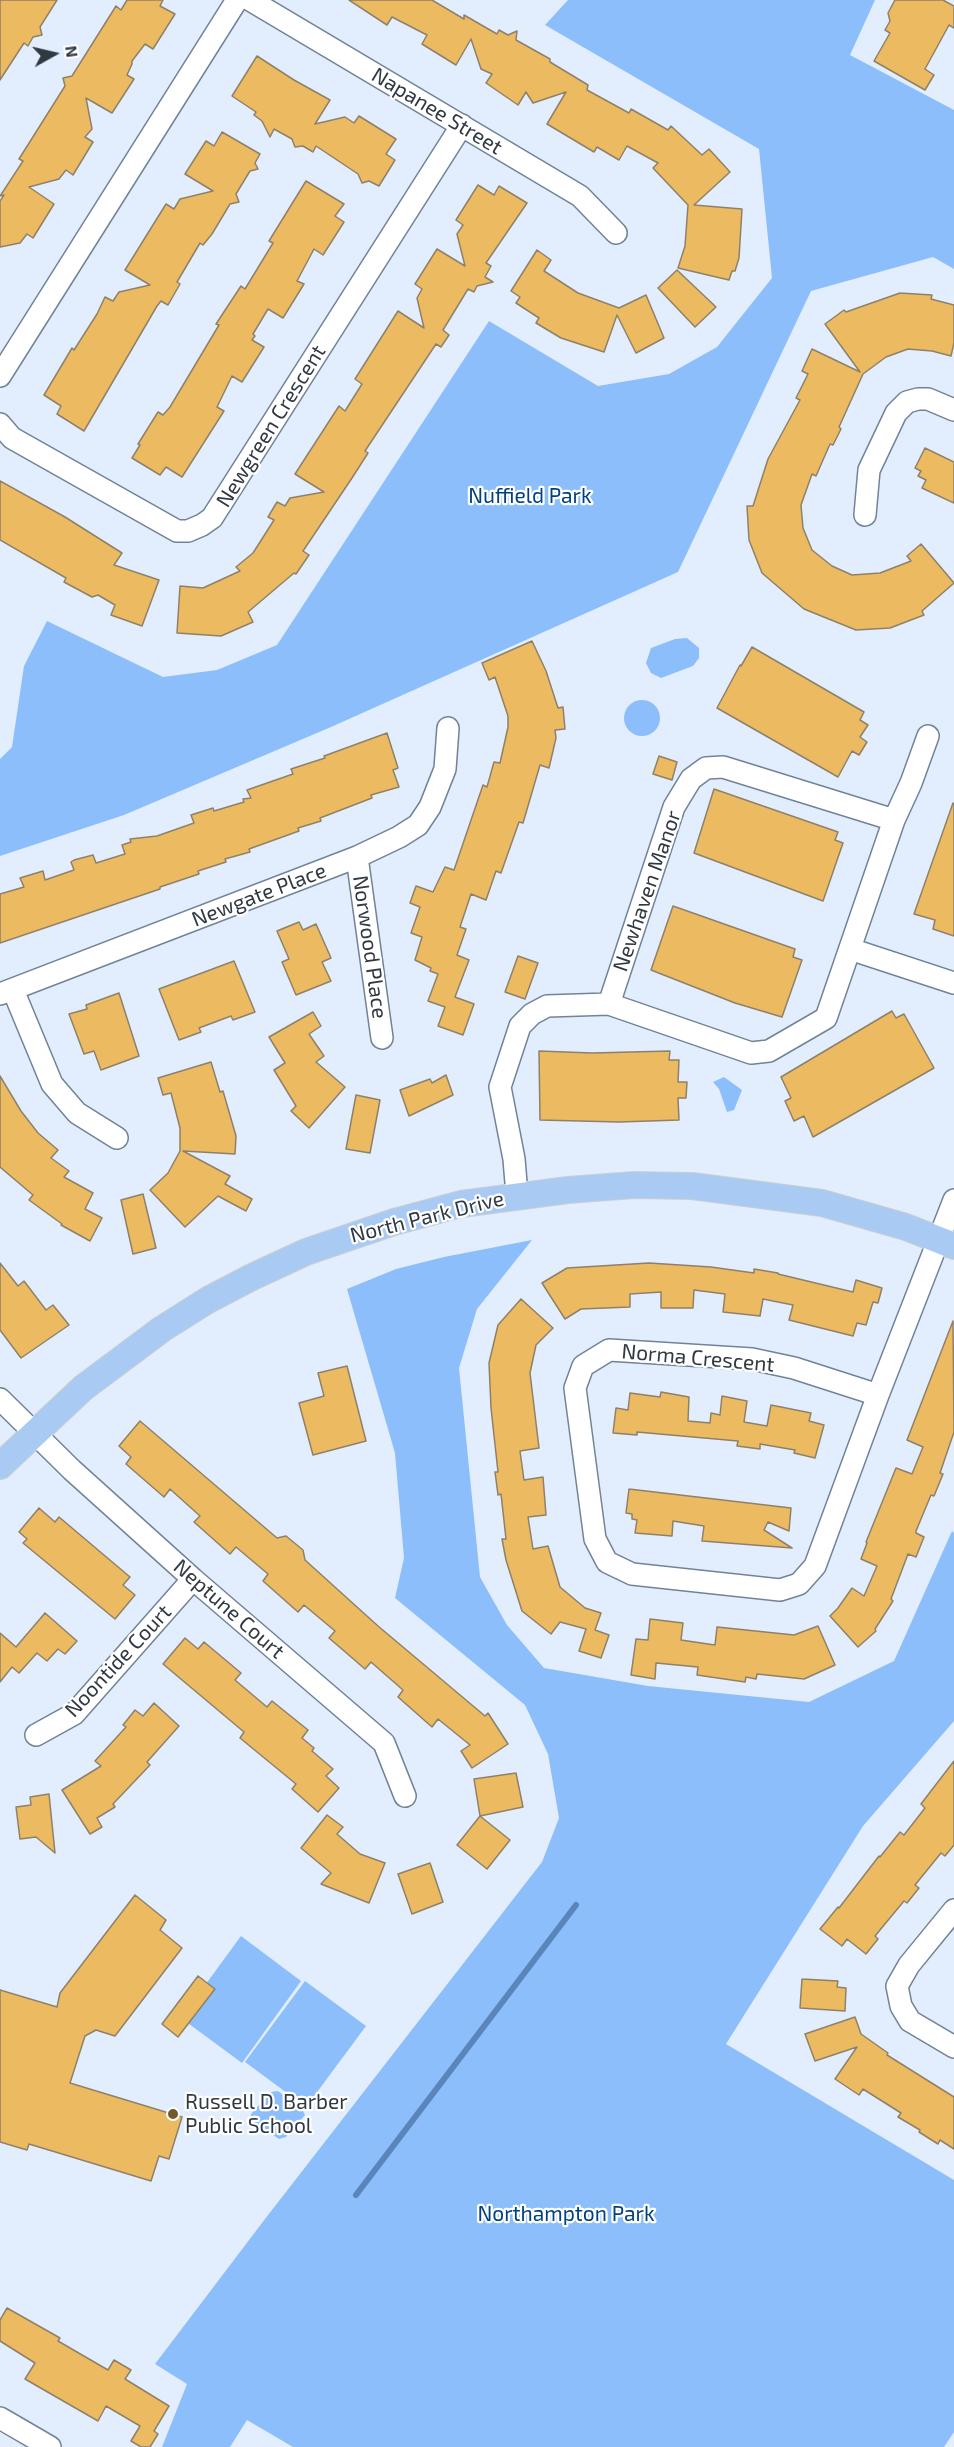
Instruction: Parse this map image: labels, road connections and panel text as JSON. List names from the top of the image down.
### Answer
{
  "streets": {
    "main road": ["North Park Drive"],
    "street": [
      "Napanee Street",
      "Newgreen Crescent",
      "Newhaven Manor",
      "Newgate Place",
      "Norwood Place",
      "Norma Crescent",
      "Neptune Court",
      "Noontide Court"
    ]
  },
  "crossings": [
    ["Napanee Street", "Newgreen Crescent"],
    ["Newgate Place", "Norwood Place"],
    ["North Park Drive", "Norma Crescent"],
    ["North Park Drive", "Neptune Court"],
    ["Neptune Court", "Noontide Court"]
  ],
  "parks": ["Nuffield Park", "Northampton Park"],
  "places": ["Russell D. Barber Public School"],
  "north": "right"
}
